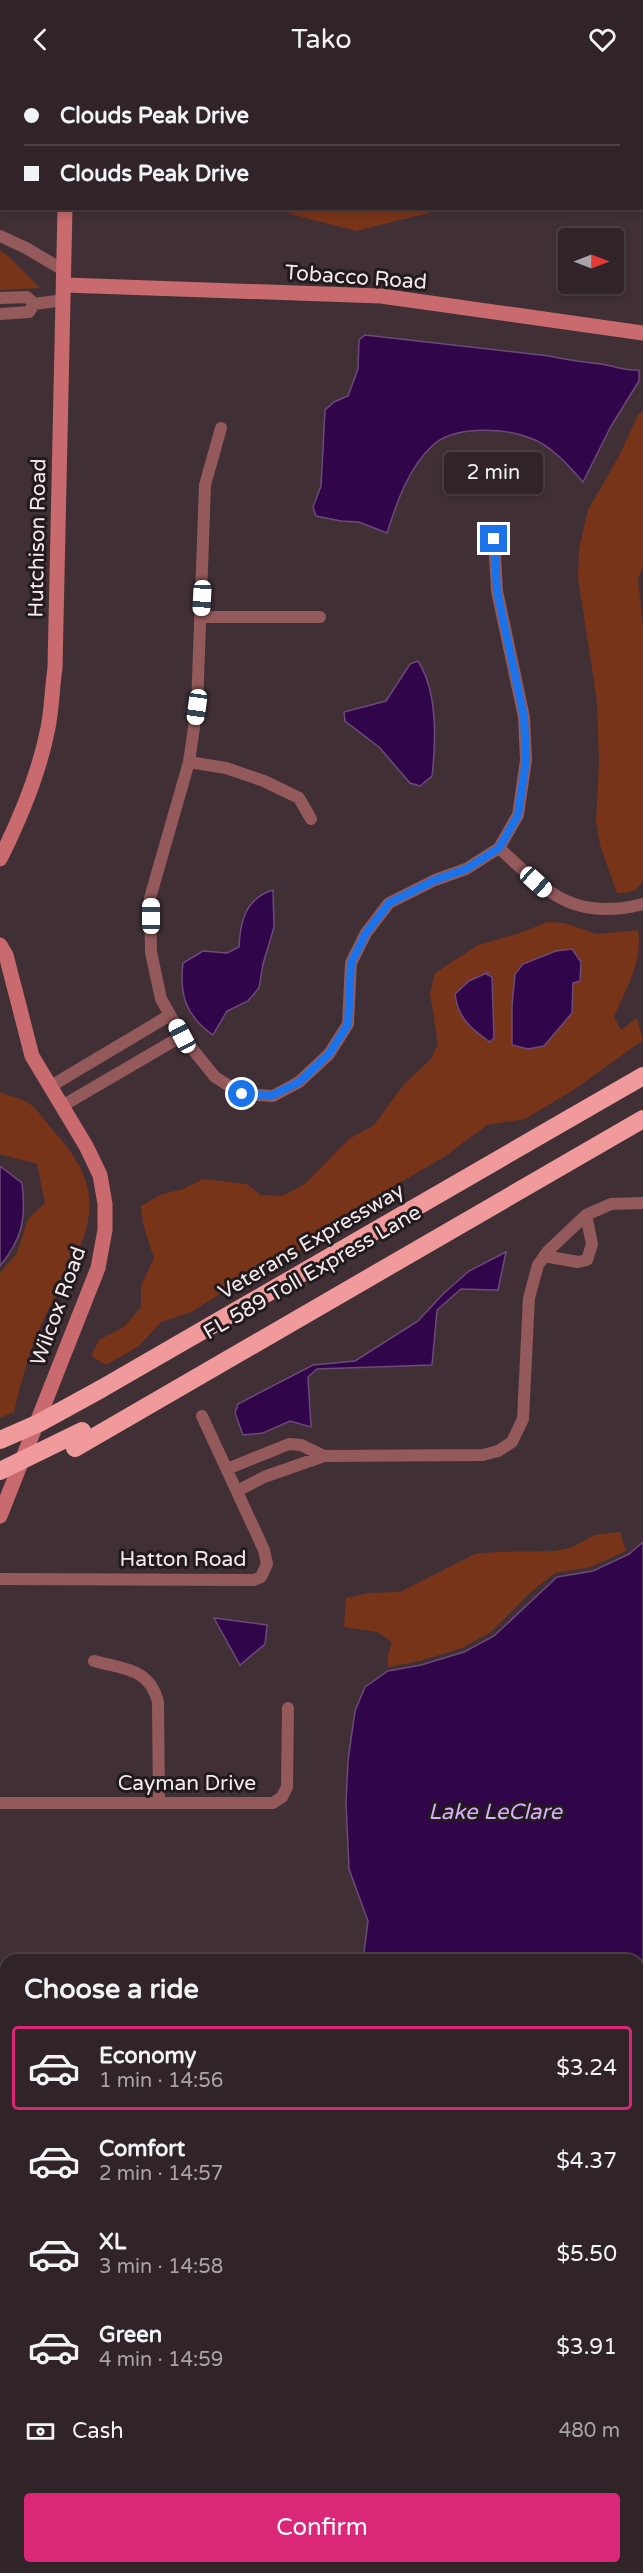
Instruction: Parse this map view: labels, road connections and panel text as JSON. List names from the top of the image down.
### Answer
{
  "streets": {
    "highway": ["Veterans Expressway", "FL 589 Toll Express Lane"],
    "street": [
      "Tobacco Road",
      "Hutchison Road",
      "Wilcox Road",
      "Hatton Road",
      "Cayman Drive"
    ]
  },
  "crossings": [
    ["Tobacco Road", "Hutchison Road"]
  ],
  "water": ["Lake LeClare"],
  "north": "right",
  "page": {
    "header": "Tako",
    "banner": ["Clouds Peak Drive", "Clouds Peak Drive"],
    "bubble": "2 min",
    "heading": "Choose a ride",
    "list": [
      {
        "name": "Economy",
        "note": "1 min · 14:56",
        "value": "$3.24"
      },
      {
        "name": "Comfort",
        "note": "2 min · 14:57",
        "value": "$4.37"
      },
      {
        "name": "XL",
        "note": "3 min · 14:58",
        "value": "$5.50"
      },
      {
        "name": "Green",
        "note": "4 min · 14:59",
        "value": "$3.91"
      }
    ],
    "pay": ["Cash", "480 m"],
    "buttons": "Confirm"
  }
}
